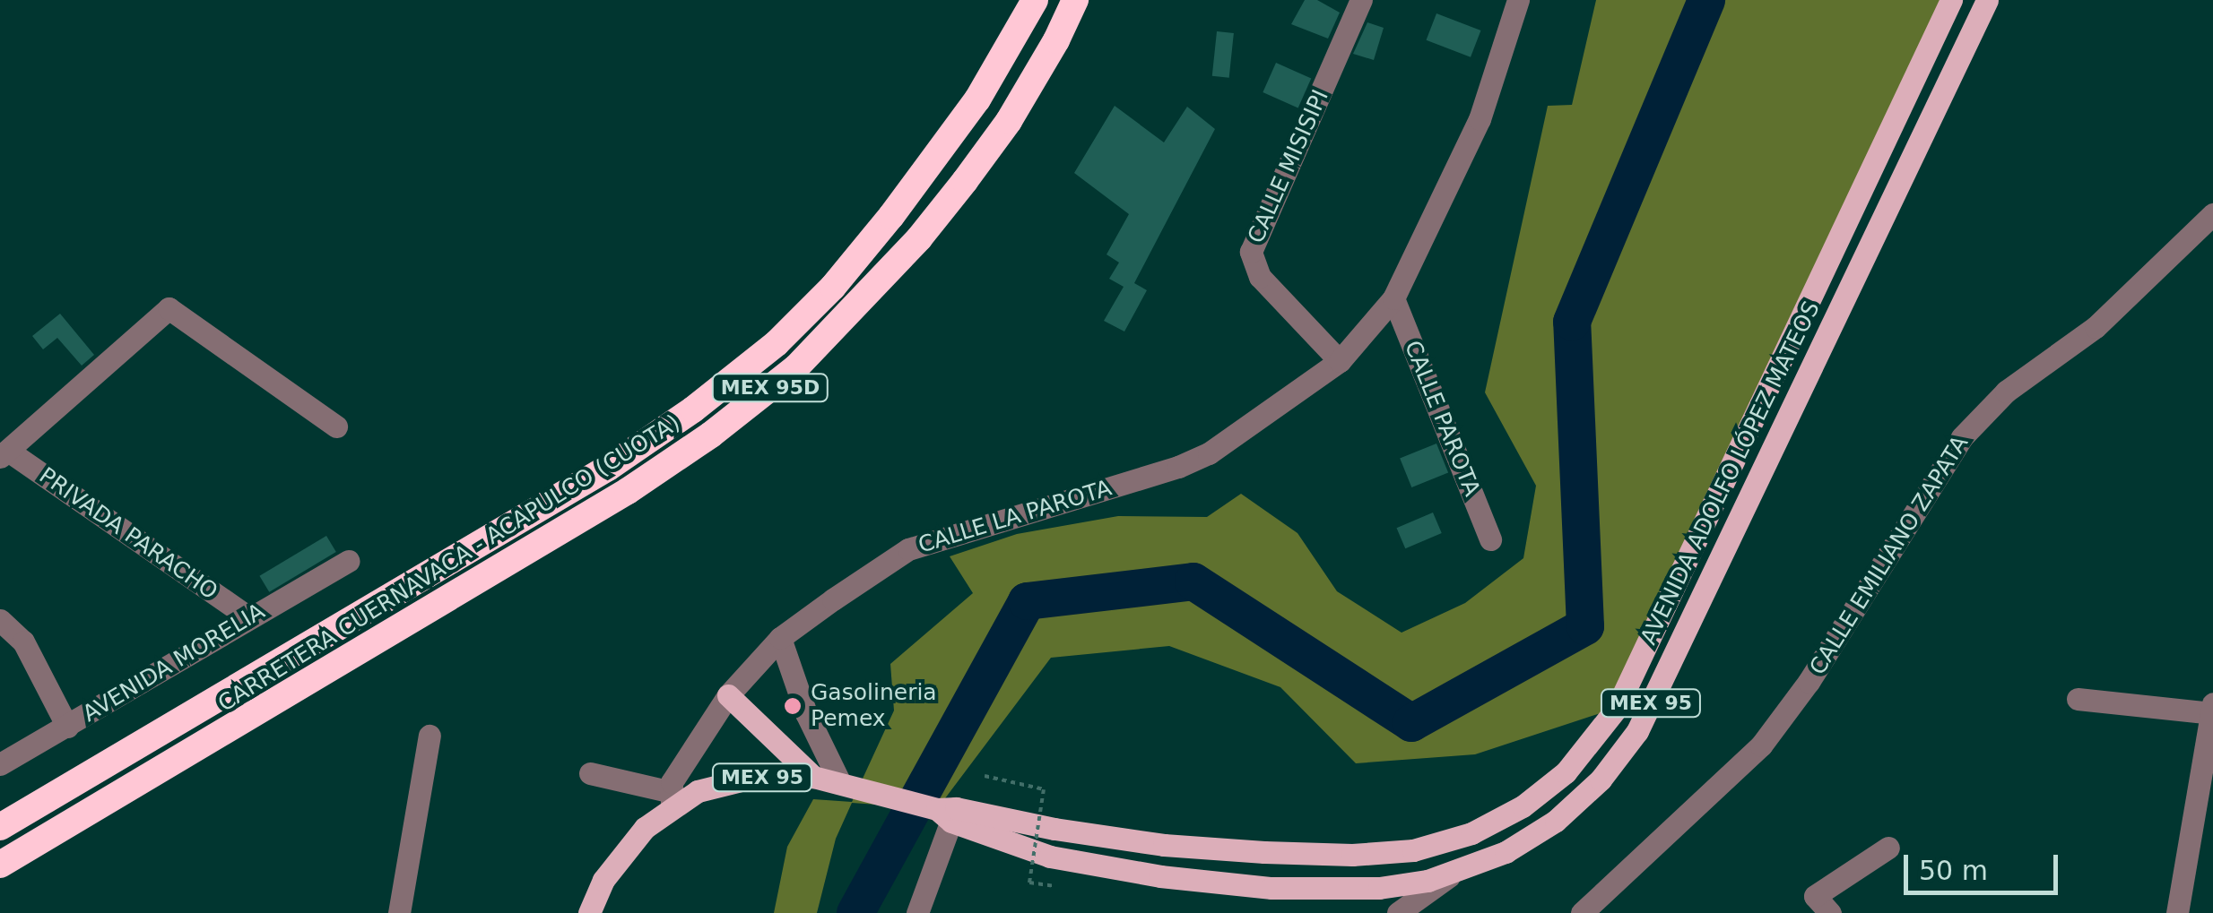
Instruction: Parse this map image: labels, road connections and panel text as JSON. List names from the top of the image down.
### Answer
{
  "streets": {
    "highway": ["MEX 95D", "CARRETERA CUERNAVACA - ACAPULCO (CUOTA)"],
    "main road": ["AVENIDA ADOLFO LÓPEZ MATEOS", "MEX 95"],
    "street": [
      "CALLE MISISIPI",
      "CALLE PAROTA",
      "CALLE LA PAROTA",
      "PRIVADA PARACHO",
      "CALLE EMILIANO ZAPATA",
      "AVENIDA MORELIA"
    ]
  },
  "crossings": [
    ["CALLE MISISIPI", "CALLE LA PAROTA"],
    ["CALLE PAROTA", "CALLE LA PAROTA"],
    ["AVENIDA ADOLFO LÓPEZ MATEOS", "MEX 95"],
    ["CALLE LA PAROTA", "MEX 95"],
    ["PRIVADA PARACHO", "AVENIDA MORELIA"]
  ],
  "places": ["Gasolineria Pemex"],
  "scale_bar": "50 m"
}
